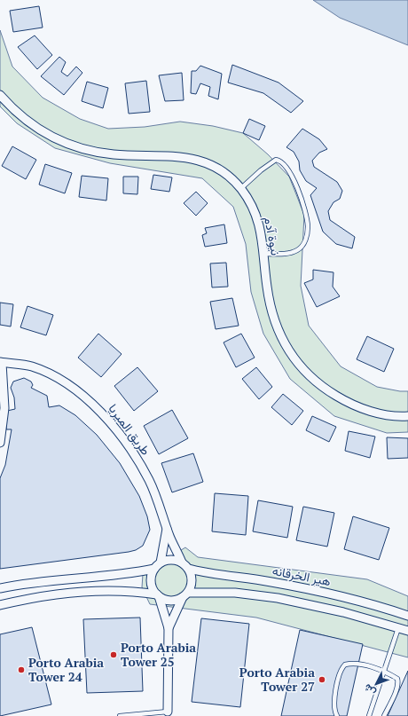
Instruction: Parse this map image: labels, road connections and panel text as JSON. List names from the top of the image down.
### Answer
{
  "streets": {
    "street": ["نيوة آدم", "طريق الميريا", "هير الخرقانه"]
  },
  "crossings": [
    ["طريق الميريا", "هير الخرقانه"]
  ],
  "places": ["Porto Arabia Tower 25", "Porto Arabia Tower 24", "Porto Arabia Tower 27"],
  "north": "bottom left"
}
